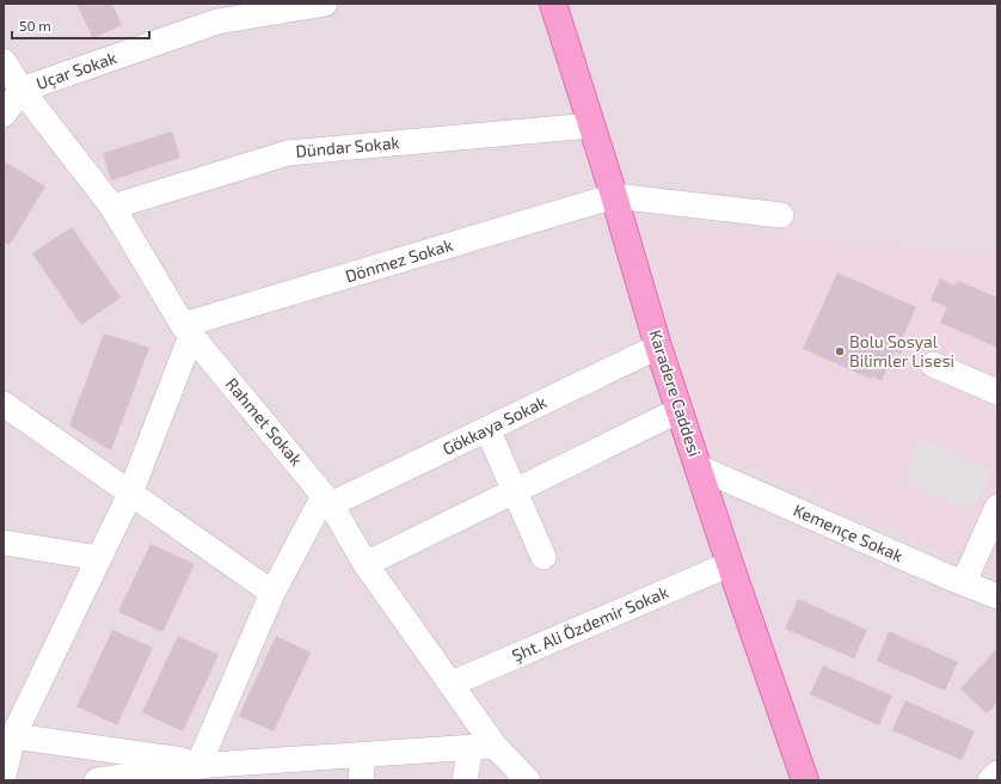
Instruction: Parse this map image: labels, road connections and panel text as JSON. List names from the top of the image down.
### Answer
{
  "streets": {
    "main road": ["Karadere Caddesi"],
    "street": [
      "Uçar Sokak",
      "Dündar Sokak",
      "Dönmez Sokak",
      "Rahmet Sokak",
      "Gökkaya Sokak",
      "Kemençe Sokak",
      "Şht. Ali Özdemir Sokak"
    ]
  },
  "crossings": [
    ["Uçar Sokak", "Rahmet Sokak"],
    ["Dündar Sokak", "Karadere Caddesi"],
    ["Dündar Sokak", "Rahmet Sokak"],
    ["Dönmez Sokak", "Karadere Caddesi"],
    ["Dönmez Sokak", "Rahmet Sokak"],
    ["Karadere Caddesi", "Gökkaya Sokak"],
    ["Karadere Caddesi", "Kemençe Sokak"],
    ["Karadere Caddesi", "Şht. Ali Özdemir Sokak"],
    ["Rahmet Sokak", "Gökkaya Sokak"],
    ["Rahmet Sokak", "Şht. Ali Özdemir Sokak"]
  ],
  "places": ["Bolu Sosyal Bilimler Lisesi"],
  "scale_bar": "50 m"
}
